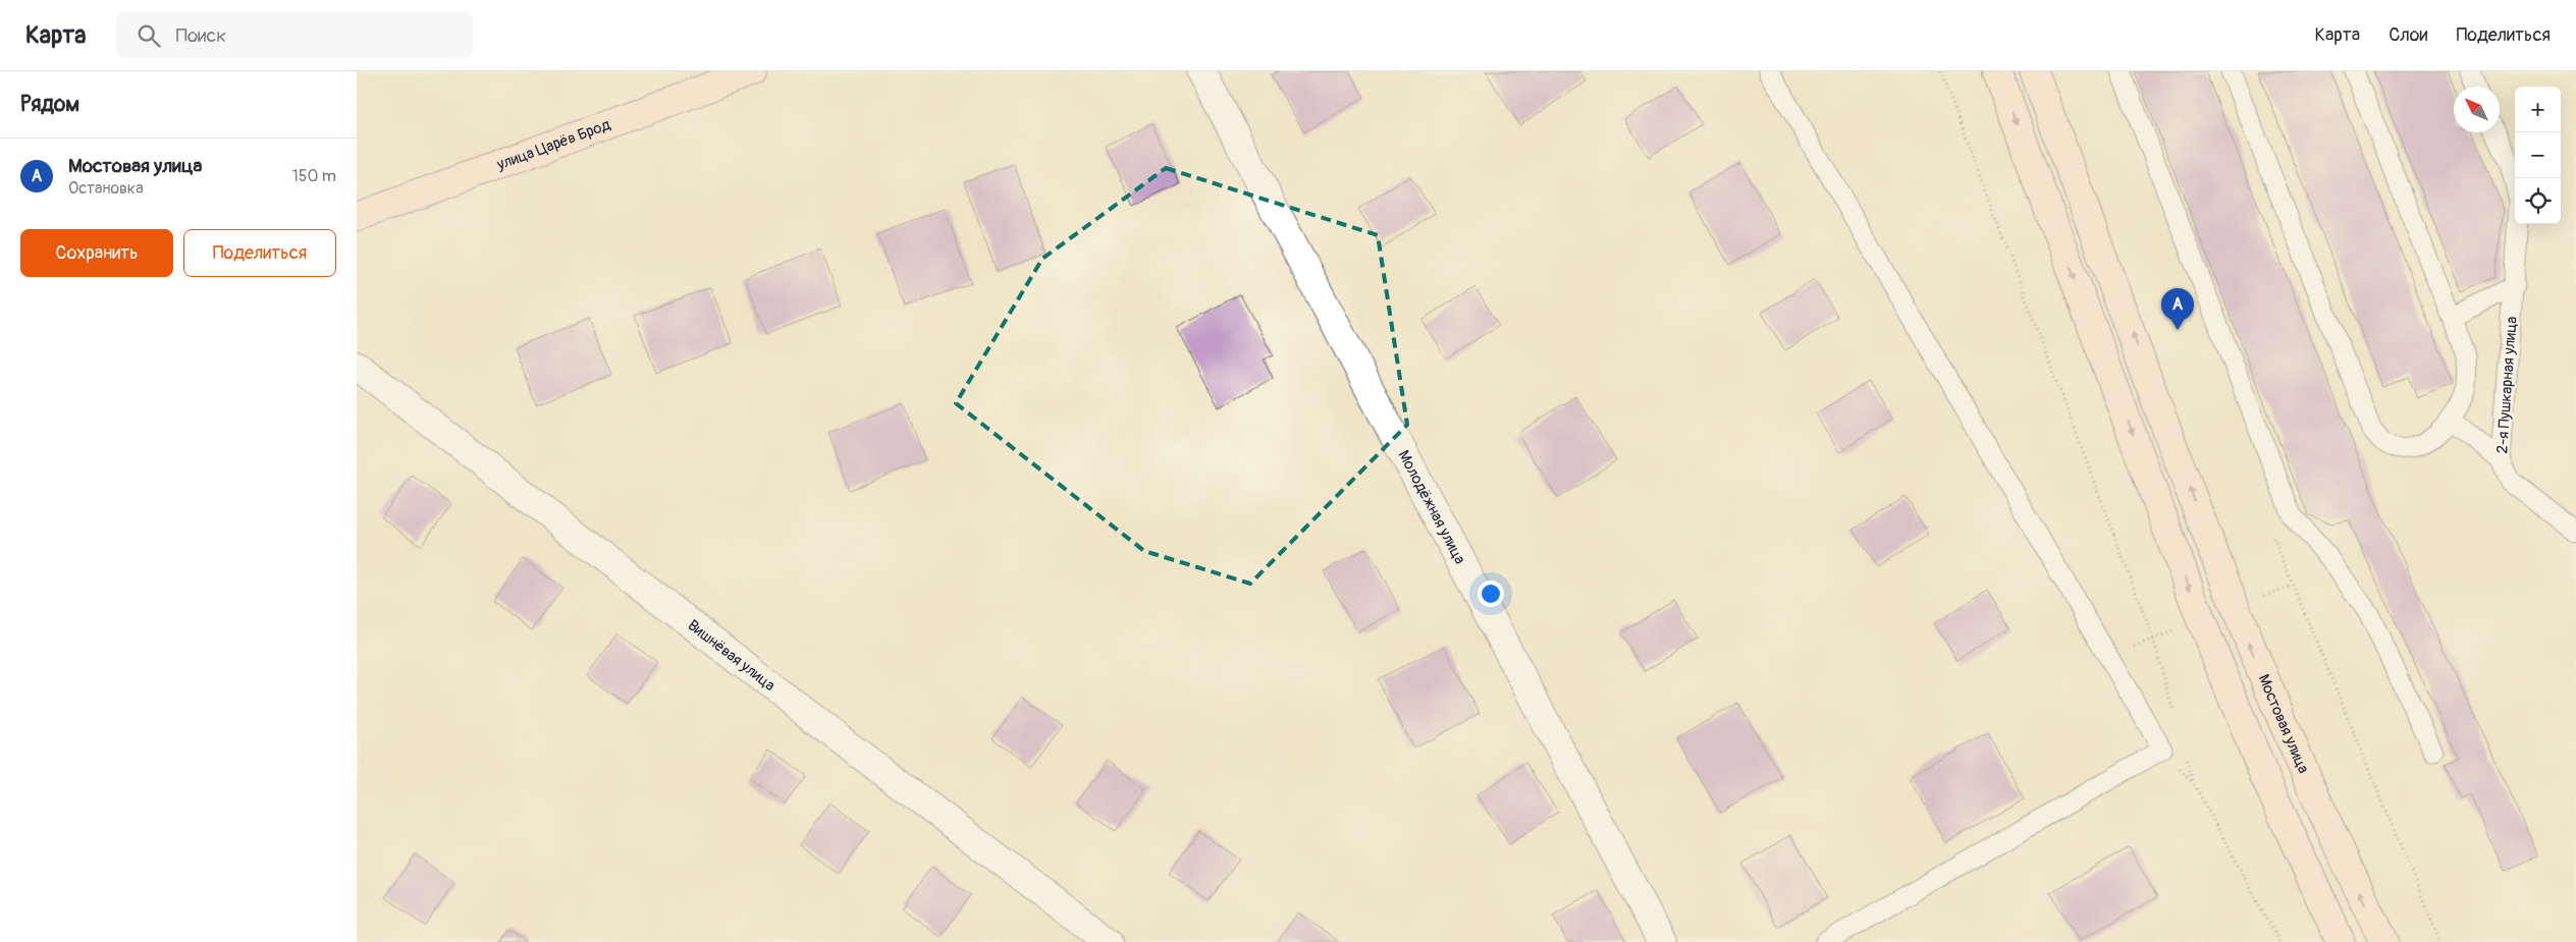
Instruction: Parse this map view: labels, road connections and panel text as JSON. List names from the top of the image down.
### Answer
{
  "streets": {
    "main road": ["улица Царёв Брод", "Мостовая улица"],
    "street": ["Молодёжная улица", "Вишнёвая улица"],
    "lane": ["2-я Пушкарная улица"]
  },
  "north": "top left",
  "page": {
    "header": "Карта",
    "search": "Поиск",
    "nav": ["Карта", "Слои", "Поделиться"],
    "heading": "Рядом",
    "map_buttons": ["+", "−"],
    "list": [
      {
        "mark": "A",
        "name": "Мостовая улица",
        "note": "Остановка",
        "value": "150 m"
      }
    ],
    "buttons": ["Сохранить", "Поделиться"],
    "pins": "A"
  }
}
